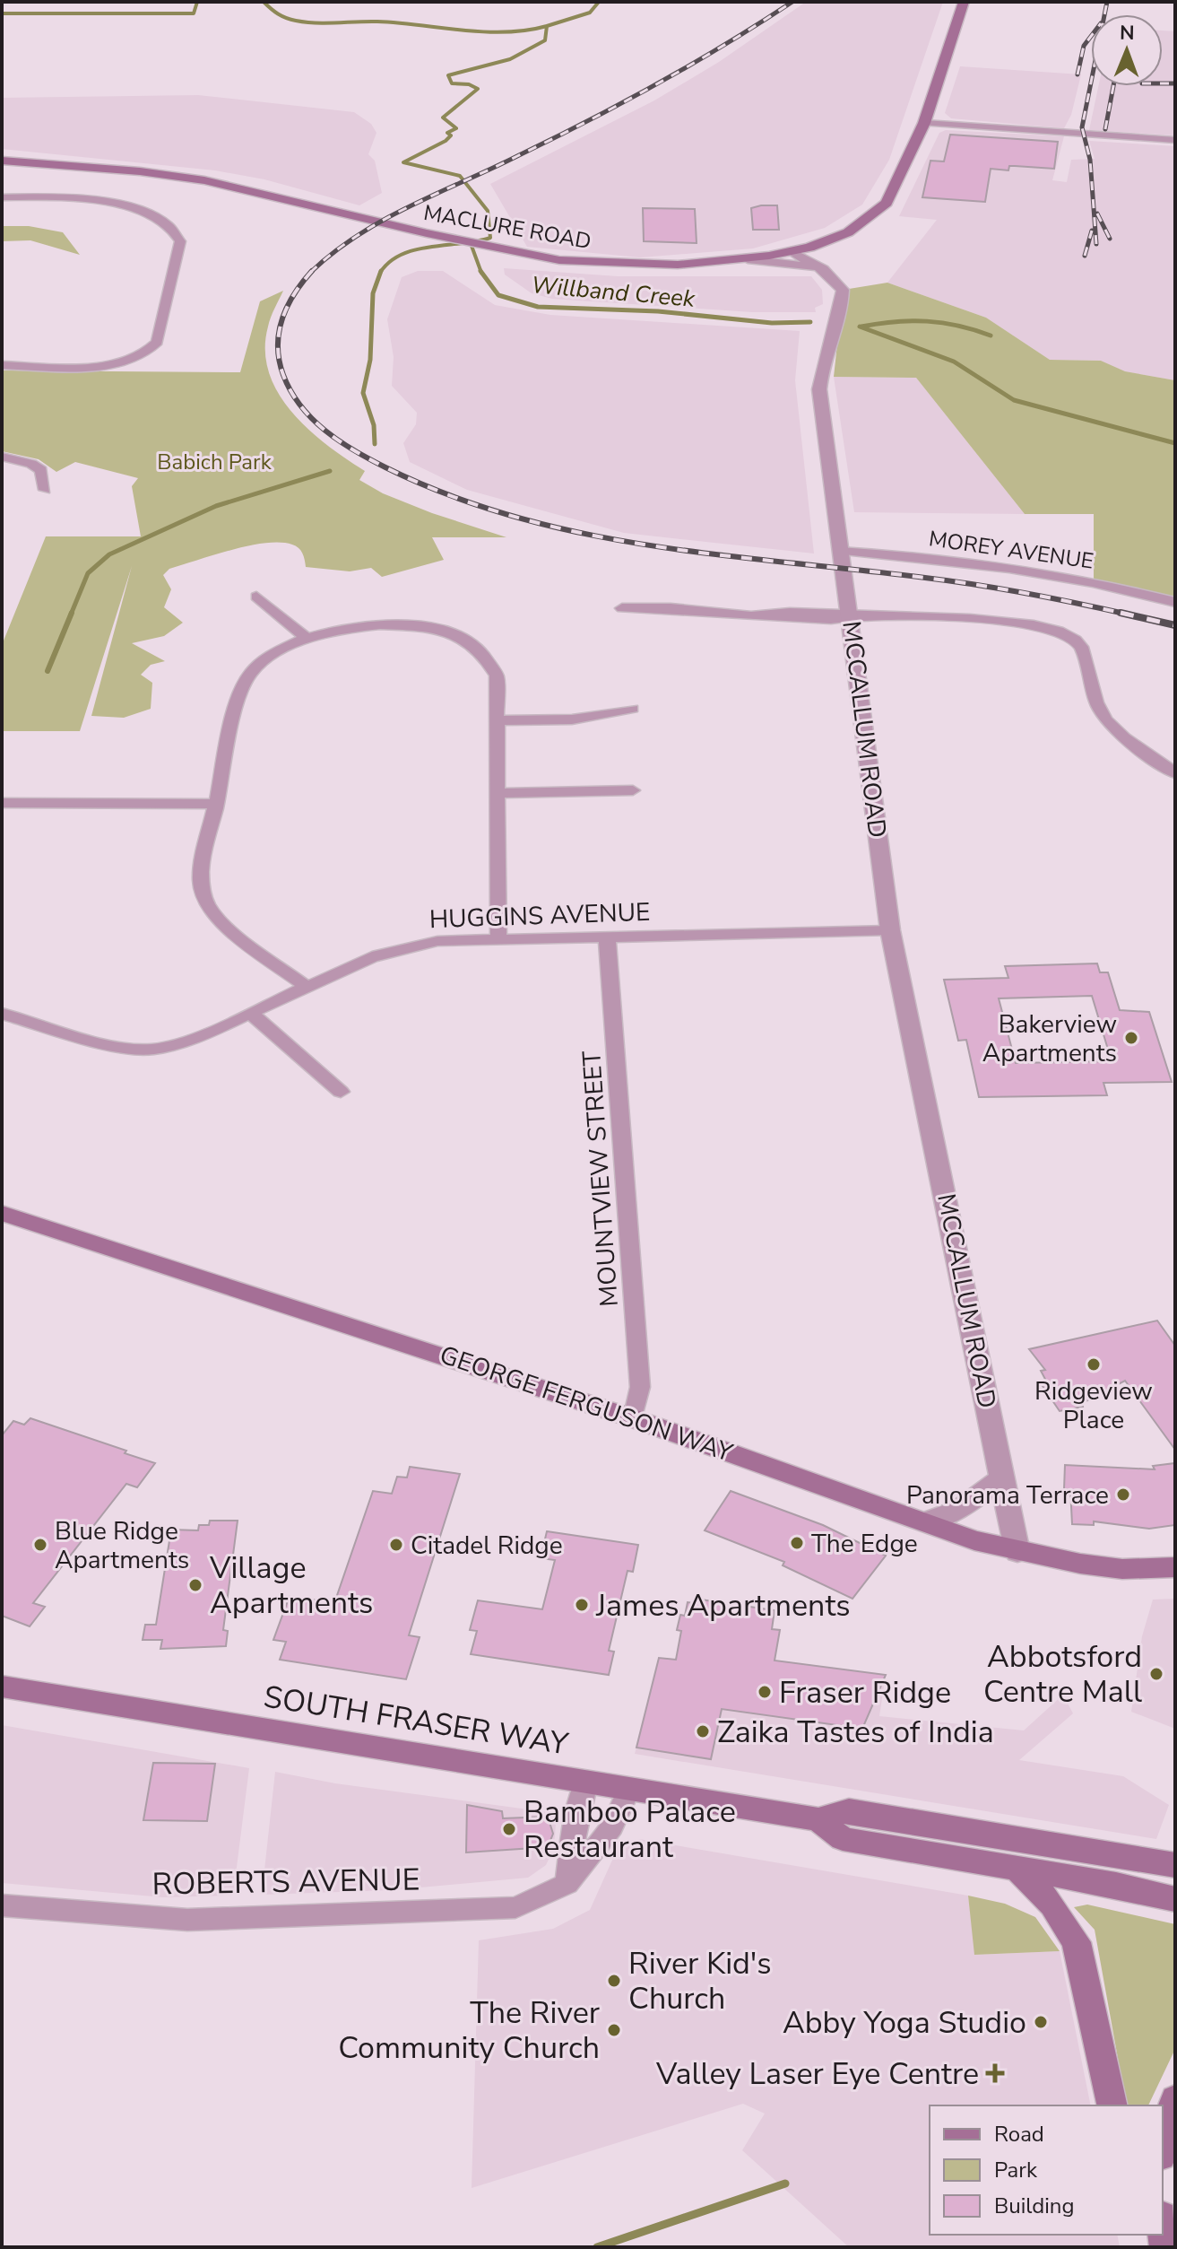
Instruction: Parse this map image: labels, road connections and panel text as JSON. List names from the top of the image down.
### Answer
{
  "streets": {
    "main road": ["MACLURE ROAD", "GEORGE FERGUSON WAY", "SOUTH FRASER WAY"],
    "street": [
      "MOREY AVENUE",
      "MCCALLUM ROAD",
      "HUGGINS AVENUE",
      "MOUNTVIEW STREET",
      "ROBERTS AVENUE"
    ]
  },
  "crossings": [
    ["MACLURE ROAD", "MCCALLUM ROAD"],
    ["MOREY AVENUE", "MCCALLUM ROAD"],
    ["MCCALLUM ROAD", "HUGGINS AVENUE"],
    ["MCCALLUM ROAD", "GEORGE FERGUSON WAY"],
    ["HUGGINS AVENUE", "MOUNTVIEW STREET"],
    ["MOUNTVIEW STREET", "GEORGE FERGUSON WAY"],
    ["SOUTH FRASER WAY", "ROBERTS AVENUE"]
  ],
  "water": ["Willband Creek"],
  "parks": ["Babich Park"],
  "places": {
    "other": [
      "Bakerview Apartments",
      "Ridgeview Place",
      "Panorama Terrace",
      "The Edge",
      "Blue Ridge Apartments",
      "Citadel Ridge",
      "Village Apartments",
      "James Apartments",
      "Abbotsford Centre Mall",
      "Fraser Ridge",
      "Zaika Tastes of India",
      "Bamboo Palace Restaurant",
      "River Kid's Church",
      "Abby Yoga Studio",
      "The River Community Church"
    ],
    "health": ["Valley Laser Eye Centre"]
  },
  "legend": ["Road", "Park", "Building"],
  "north": "top"
}
